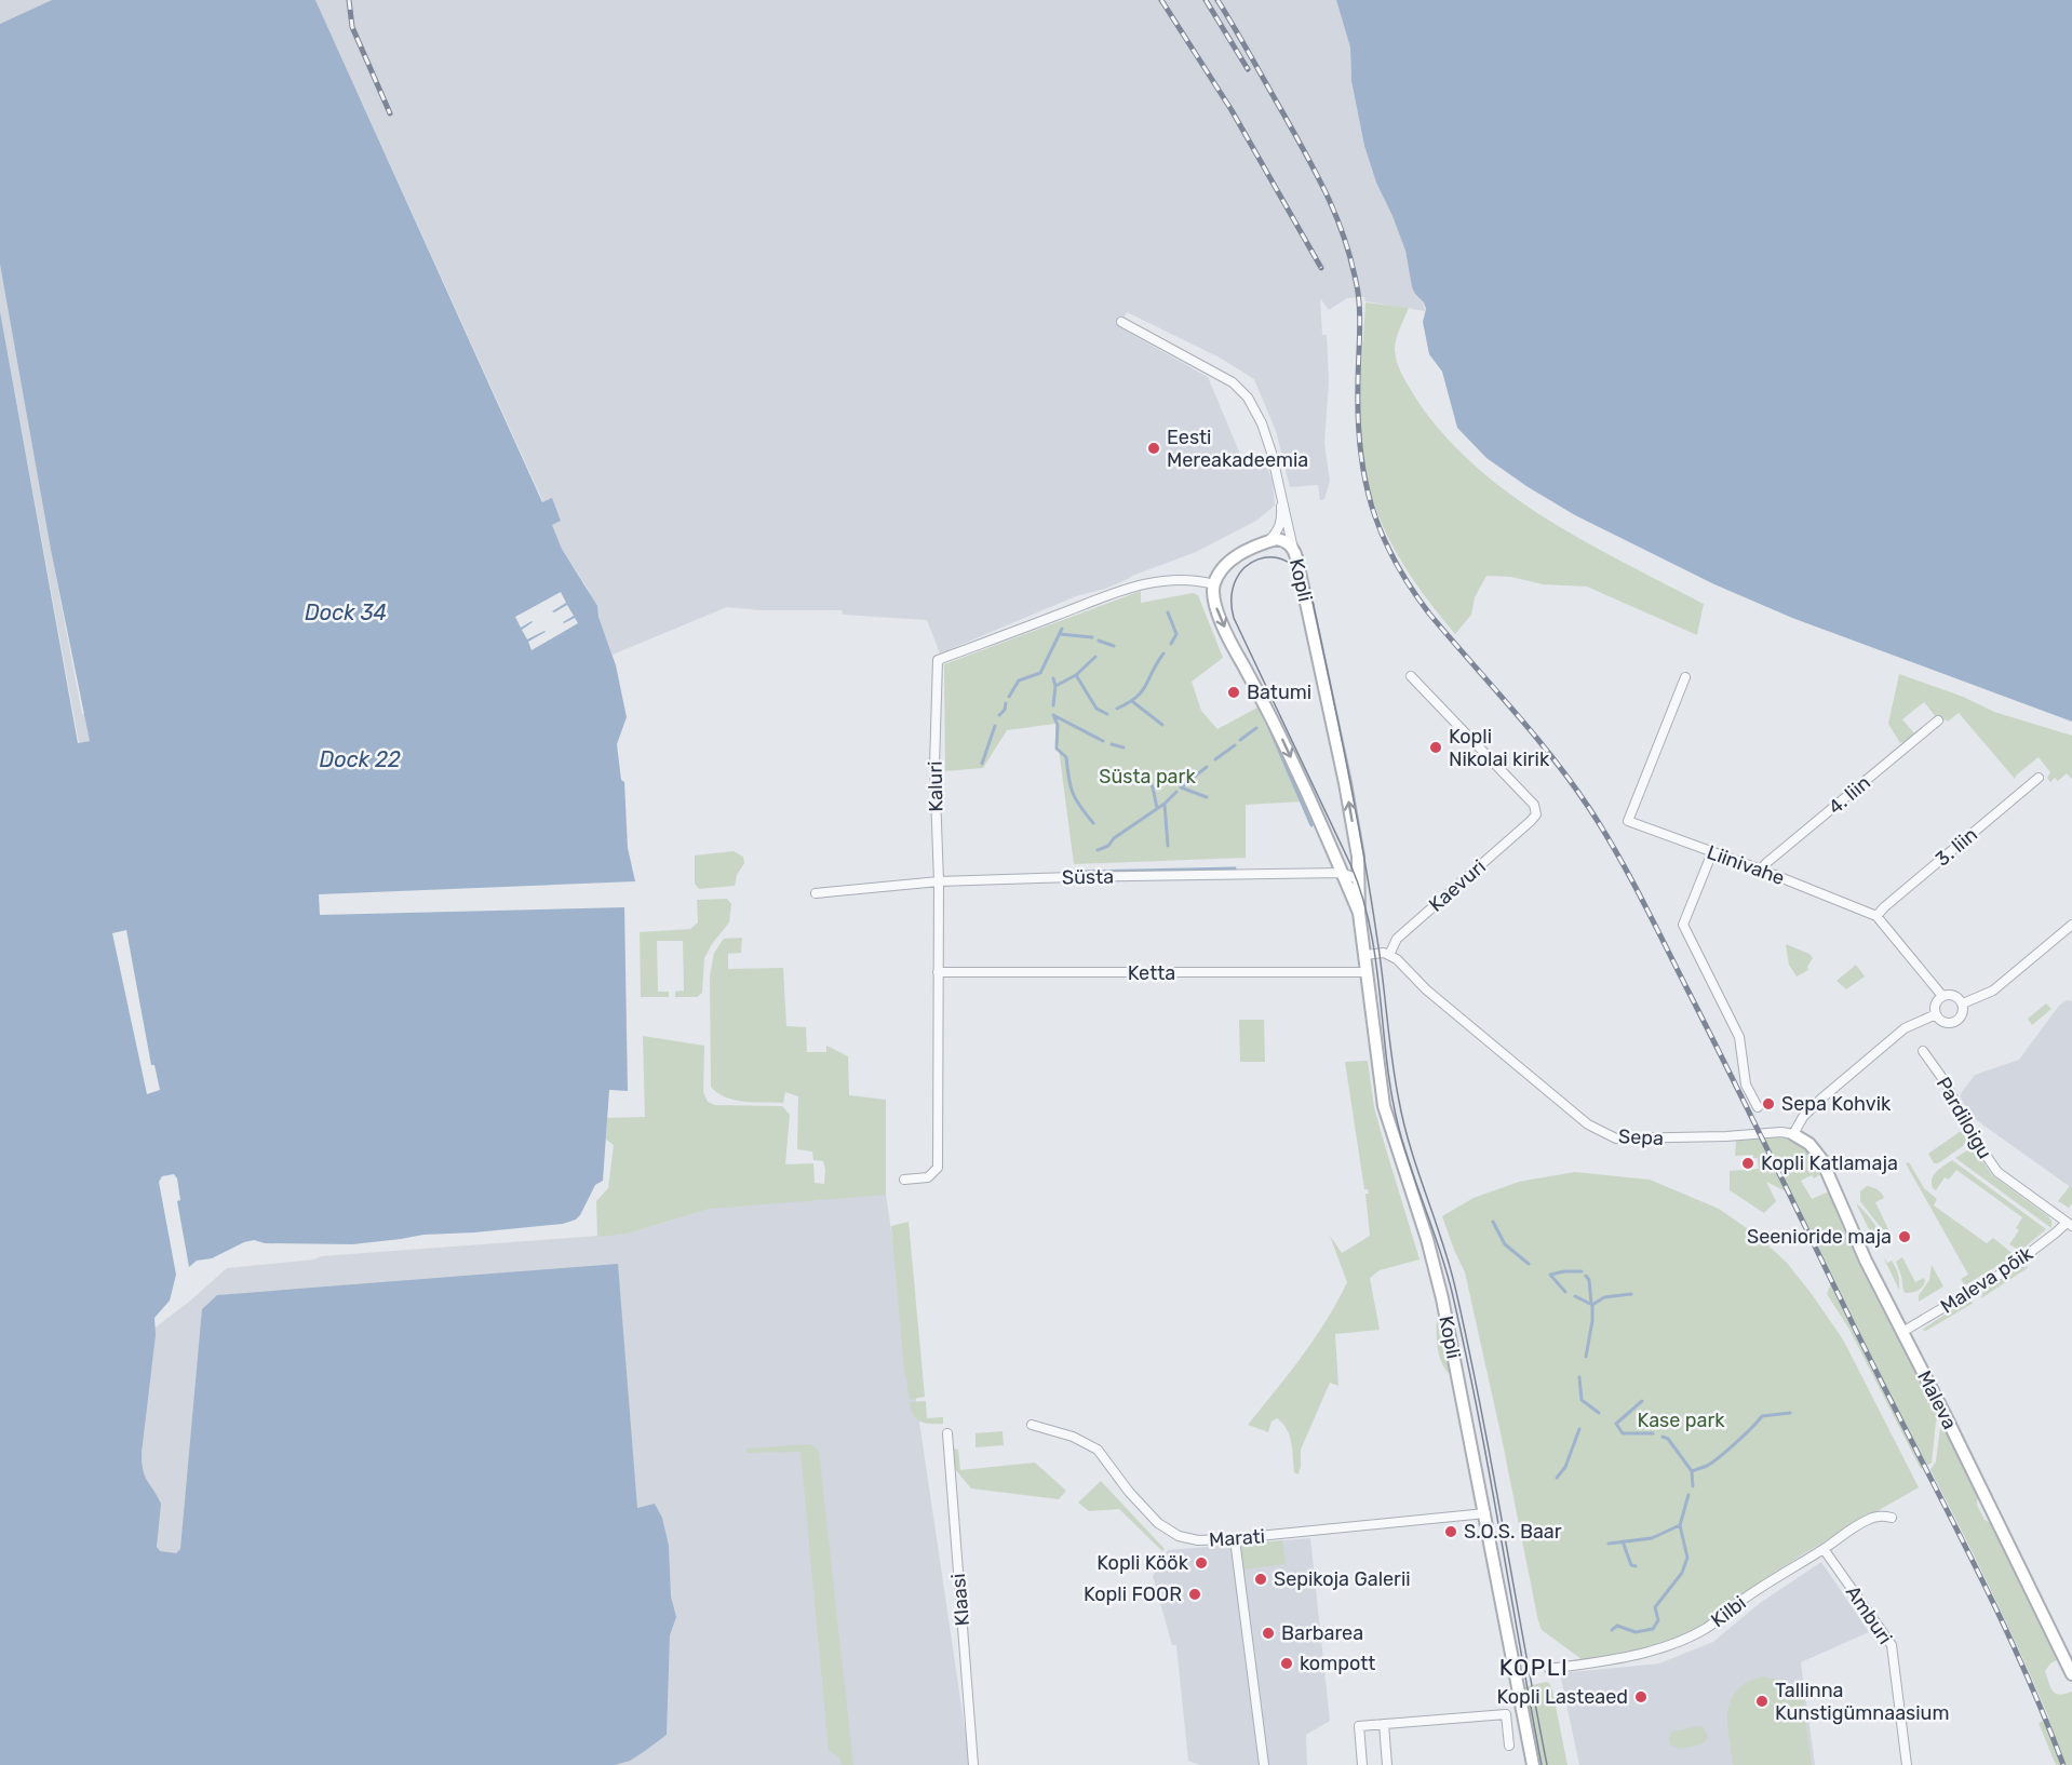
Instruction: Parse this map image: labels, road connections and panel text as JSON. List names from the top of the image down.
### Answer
{
  "streets": {
    "street": [
      "Kopli",
      "Kaluri",
      "4. liin",
      "3. liin",
      "Liinivahe",
      "Süsta",
      "Kaevuri",
      "Ketta",
      "Pardiloigu",
      "Sepa",
      "Maleva põik",
      "Maleva",
      "Marati",
      "Klaasi",
      "Kilbi",
      "Amburi"
    ]
  },
  "crossings": [
    ["Kopli", "Kaluri"],
    ["Kopli", "Süsta"],
    ["Kopli", "Ketta"],
    ["Kopli", "Marati"],
    ["Kaluri", "Süsta"],
    ["Kaluri", "Ketta"],
    ["4. liin", "Liinivahe"],
    ["3. liin", "Liinivahe"],
    ["Kaevuri", "Sepa"],
    ["Pardiloigu", "Maleva põik"],
    ["Sepa", "Maleva"],
    ["Maleva põik", "Maleva"],
    ["Kilbi", "Amburi"]
  ],
  "districts": ["KOPLI"],
  "water": ["Dock 34", "Dock 22"],
  "parks": ["Süsta park", "Kase park"],
  "places": [
    "Eesti Mereakadeemia",
    "Batumi",
    "Kopli Nikolai kirik",
    "Sepa Kohvik",
    "Kopli Katlamaja",
    "Seenioride maja",
    "S.O.S. Baar",
    "Kopli Köök",
    "Sepikoja Galerii",
    "Kopli FOOR",
    "Barbarea",
    "kompott",
    "Kopli Lasteaed",
    "Tallinna Kunstigümnaasium"
  ]
}
